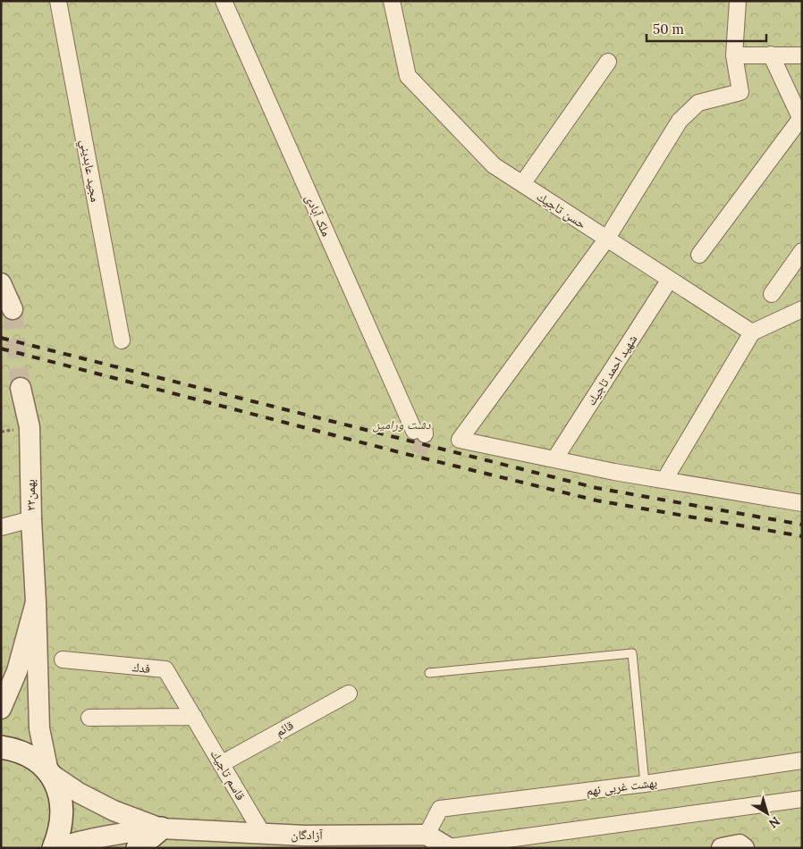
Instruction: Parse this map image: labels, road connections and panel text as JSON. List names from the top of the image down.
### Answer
{
  "streets": {
    "street": [
      "مجيد عابديني",
      "حسن تاجيك",
      "ملک آبادی",
      "شهيد احمد تاجيك",
      "۲۲بهمن",
      "فدك",
      "قائم",
      "قاسم تاجيك",
      "بهشت غربی نهم",
      "آزادگان"
    ]
  },
  "crossings": [
    ["حسن تاجيك", "شهيد احمد تاجيك"],
    ["فدك", "قاسم تاجيك"],
    ["قائم", "قاسم تاجيك"],
    ["قاسم تاجيك", "آزادگان"],
    ["بهشت غربی نهم", "آزادگان"]
  ],
  "parks": ["دشت ورامین"],
  "scale_bar": "50 m",
  "north": "bottom right"
}
